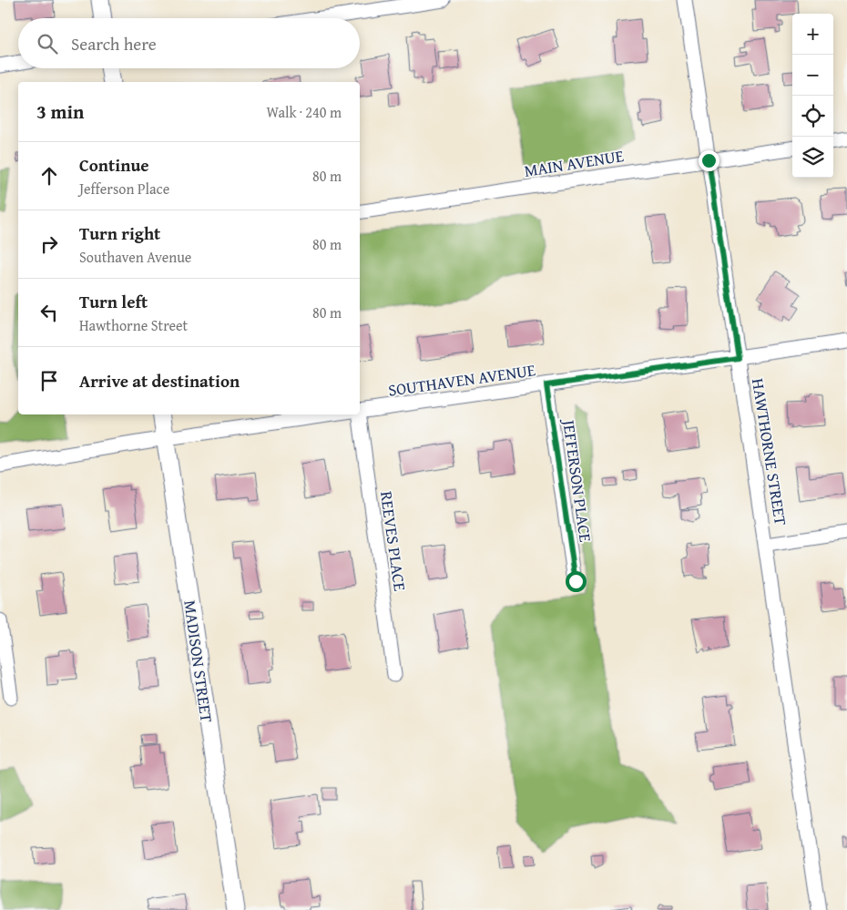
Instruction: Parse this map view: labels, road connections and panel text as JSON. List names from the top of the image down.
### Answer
{
  "streets": {
    "street": [
      "MAIN AVENUE",
      "SOUTHAVEN AVENUE",
      "HAWTHORNE STREET",
      "JEFFERSON PLACE",
      "REEVES PLACE",
      "MADISON STREET"
    ]
  },
  "crossings": [
    ["MAIN AVENUE", "HAWTHORNE STREET"],
    ["SOUTHAVEN AVENUE", "HAWTHORNE STREET"],
    ["SOUTHAVEN AVENUE", "JEFFERSON PLACE"],
    ["SOUTHAVEN AVENUE", "MADISON STREET"]
  ],
  "page": {
    "map_buttons": ["+", "−"],
    "search": "Search here",
    "heading": ["3 min", "Walk · 240 m"],
    "list": [
      ["Continue", "Jefferson Place", "80 m"],
      ["Turn right", "Southaven Avenue", "80 m"],
      ["Turn left", "Hawthorne Street", "80 m"],
      "Arrive at destination"
    ]
  }
}
